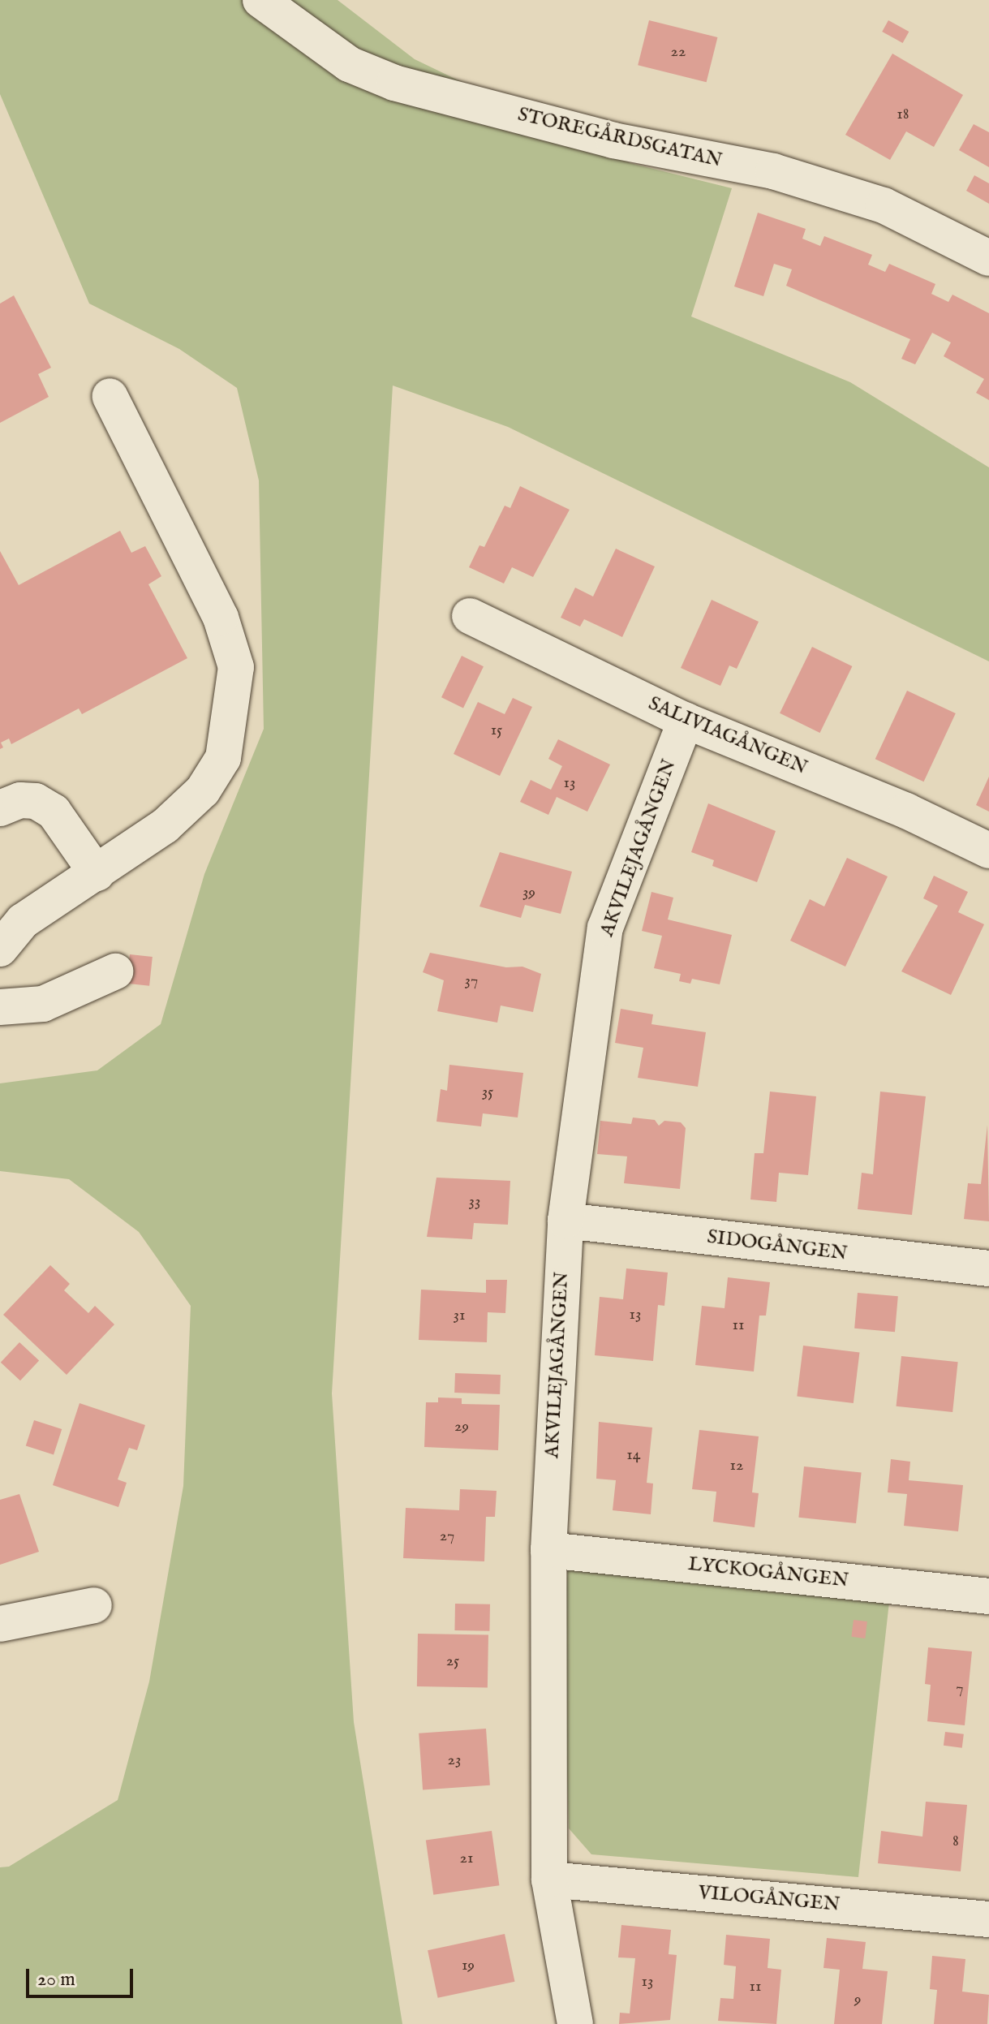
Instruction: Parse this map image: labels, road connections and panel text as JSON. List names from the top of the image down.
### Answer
{
  "streets": {
    "street": [
      "STOREGÅRDSGATAN",
      "SALIVIAGÅNGEN",
      "AKVILEJAGÅNGEN",
      "SIDOGÅNGEN",
      "LYCKOGÅNGEN",
      "VILOGÅNGEN"
    ]
  },
  "crossings": [
    ["SALIVIAGÅNGEN", "AKVILEJAGÅNGEN"],
    ["AKVILEJAGÅNGEN", "SIDOGÅNGEN"],
    ["AKVILEJAGÅNGEN", "LYCKOGÅNGEN"],
    ["AKVILEJAGÅNGEN", "VILOGÅNGEN"]
  ],
  "house_numbers": [
    "22",
    "18",
    "15",
    "13",
    "39",
    "37",
    "35",
    "33",
    "13",
    "31",
    "11",
    "29",
    "14",
    "12",
    "27",
    "25",
    "7",
    "23",
    "8",
    "21",
    "19",
    "13",
    "11",
    "9"
  ],
  "scale_bar": "20 m"
}
